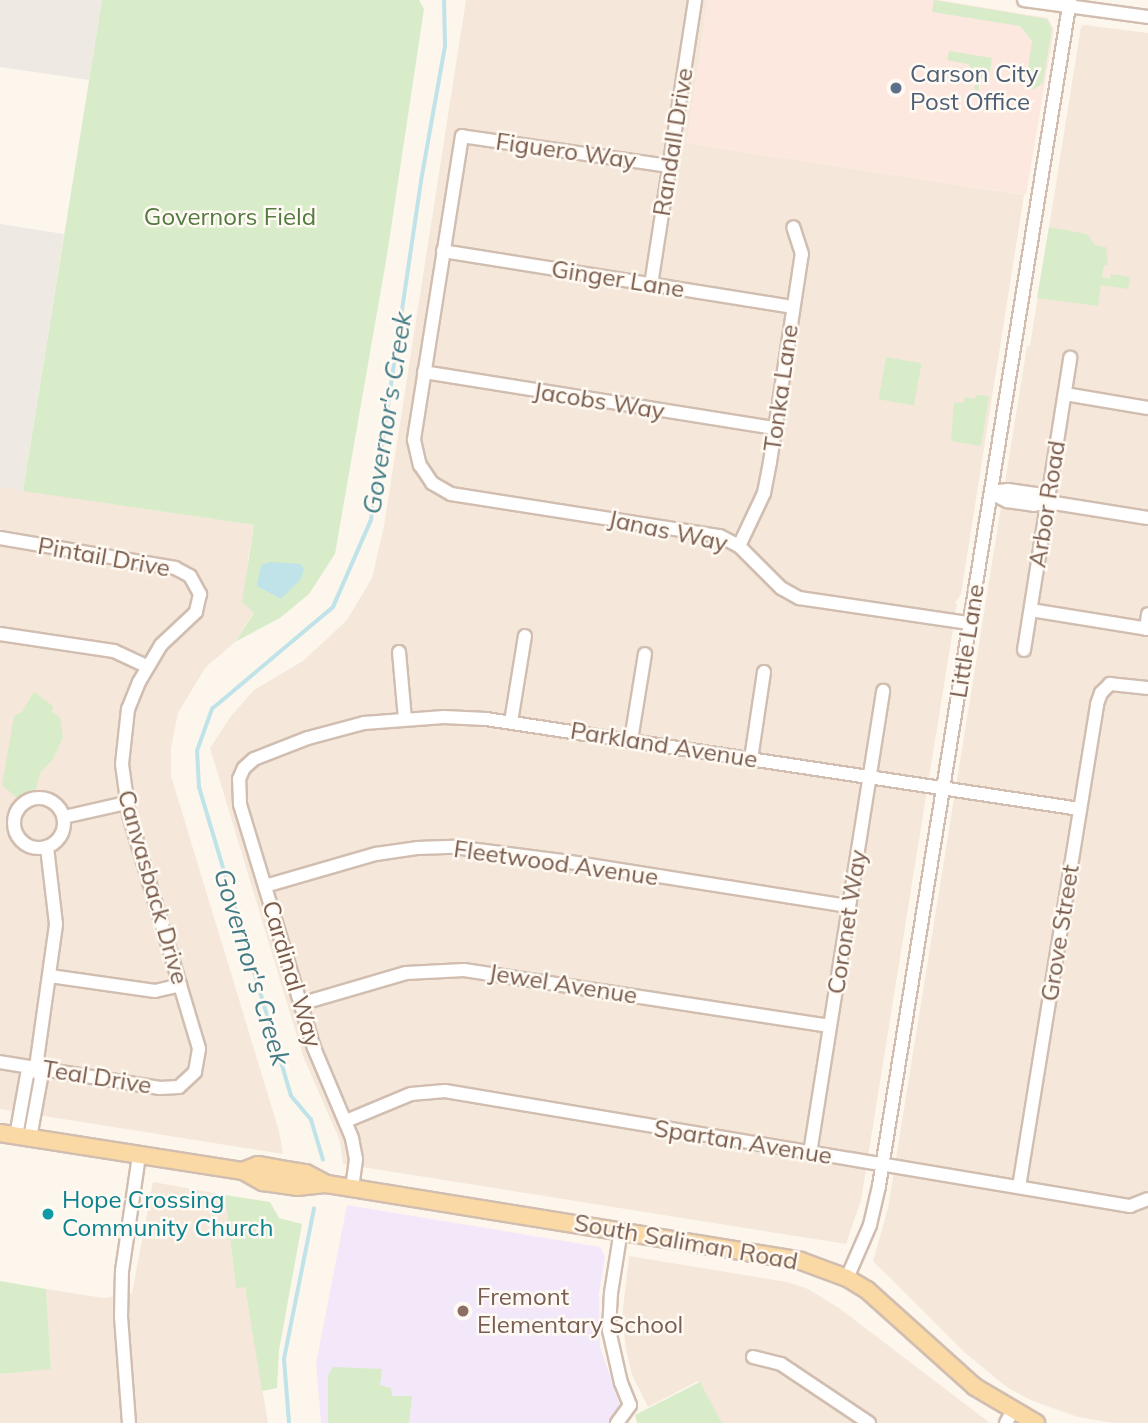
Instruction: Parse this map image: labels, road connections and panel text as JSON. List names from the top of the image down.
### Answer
{
  "streets": {
    "main road": ["South Saliman Road"],
    "street": [
      "Randall Drive",
      "Figuero Way",
      "Ginger Lane",
      "Tonka Lane",
      "Jacobs Way",
      "Arbor Road",
      "Janas Way",
      "Pintail Drive",
      "Little Lane",
      "Parkland Avenue",
      "Fleetwood Avenue",
      "Canvasback Drive",
      "Coronet Way",
      "Grove Street",
      "Cardinal Way",
      "Jewel Avenue",
      "Teal Drive",
      "Spartan Avenue"
    ]
  },
  "crossings": [
    ["Randall Drive", "Figuero Way"],
    ["Randall Drive", "Ginger Lane"],
    ["Figuero Way", "Ginger Lane"],
    ["Ginger Lane", "Tonka Lane"],
    ["Tonka Lane", "Jacobs Way"],
    ["Tonka Lane", "Janas Way"],
    ["Jacobs Way", "Janas Way"],
    ["Janas Way", "Little Lane"],
    ["Pintail Drive", "Canvasback Drive"],
    ["Little Lane", "Parkland Avenue"],
    ["Little Lane", "Spartan Avenue"],
    ["Little Lane", "South Saliman Road"],
    ["Parkland Avenue", "Coronet Way"],
    ["Parkland Avenue", "Grove Street"],
    ["Parkland Avenue", "Cardinal Way"],
    ["Fleetwood Avenue", "Coronet Way"],
    ["Fleetwood Avenue", "Cardinal Way"],
    ["Canvasback Drive", "Teal Drive"],
    ["Coronet Way", "Jewel Avenue"],
    ["Coronet Way", "Spartan Avenue"],
    ["Grove Street", "Spartan Avenue"],
    ["Cardinal Way", "Jewel Avenue"],
    ["Cardinal Way", "Spartan Avenue"],
    ["Cardinal Way", "South Saliman Road"]
  ],
  "water": ["Governor's Creek"],
  "parks": ["Governors Field"],
  "places": ["Carson City Post Office", "Hope Crossing Community Church", "Fremont Elementary School"]
}
